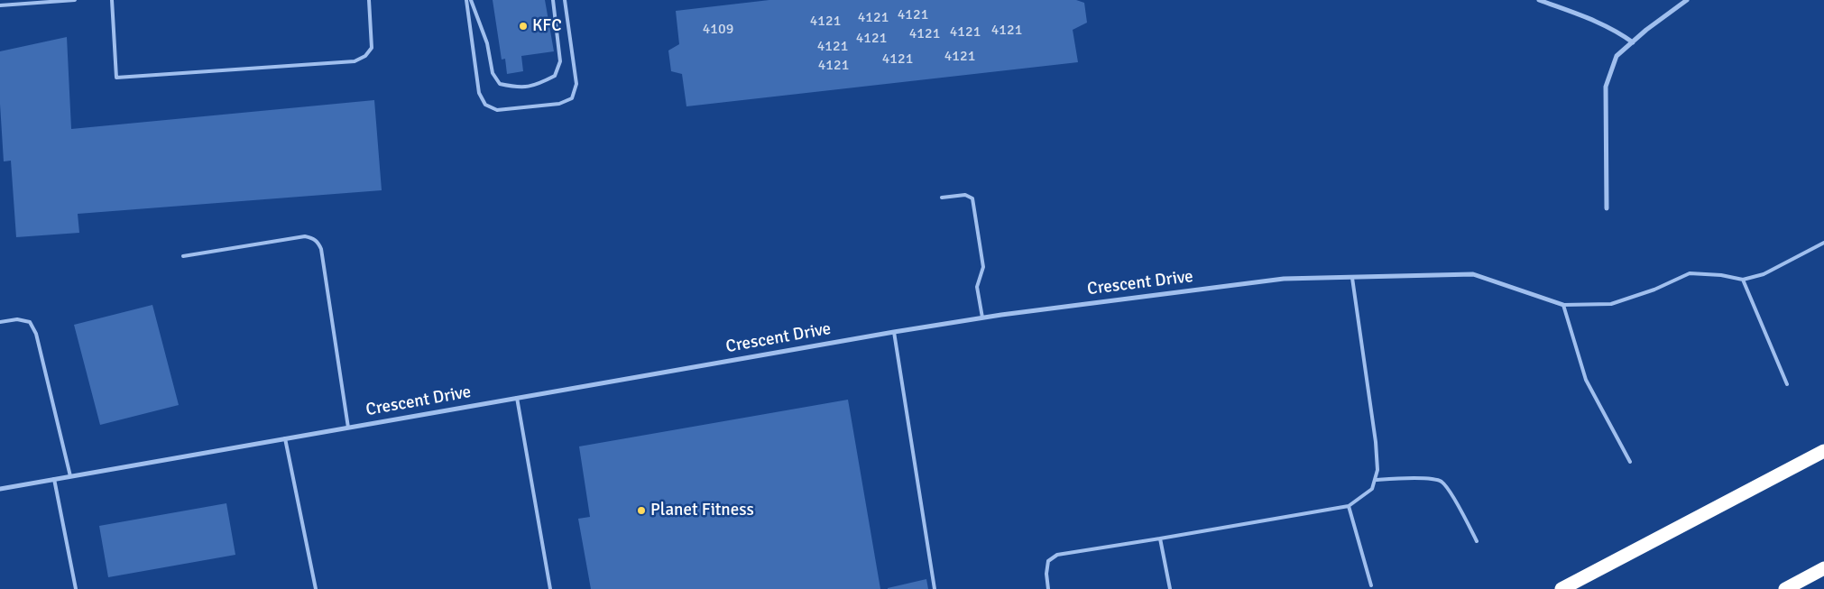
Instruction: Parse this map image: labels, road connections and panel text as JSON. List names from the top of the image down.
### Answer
{
  "streets": {
    "street": ["Crescent Drive"]
  },
  "places": ["KFC", "Planet Fitness"],
  "house_numbers": [
    "4121",
    "4121",
    "4121",
    "4109",
    "4121",
    "4121",
    "4121",
    "4121",
    "4121",
    "4121",
    "4121",
    "4121"
  ]
}
